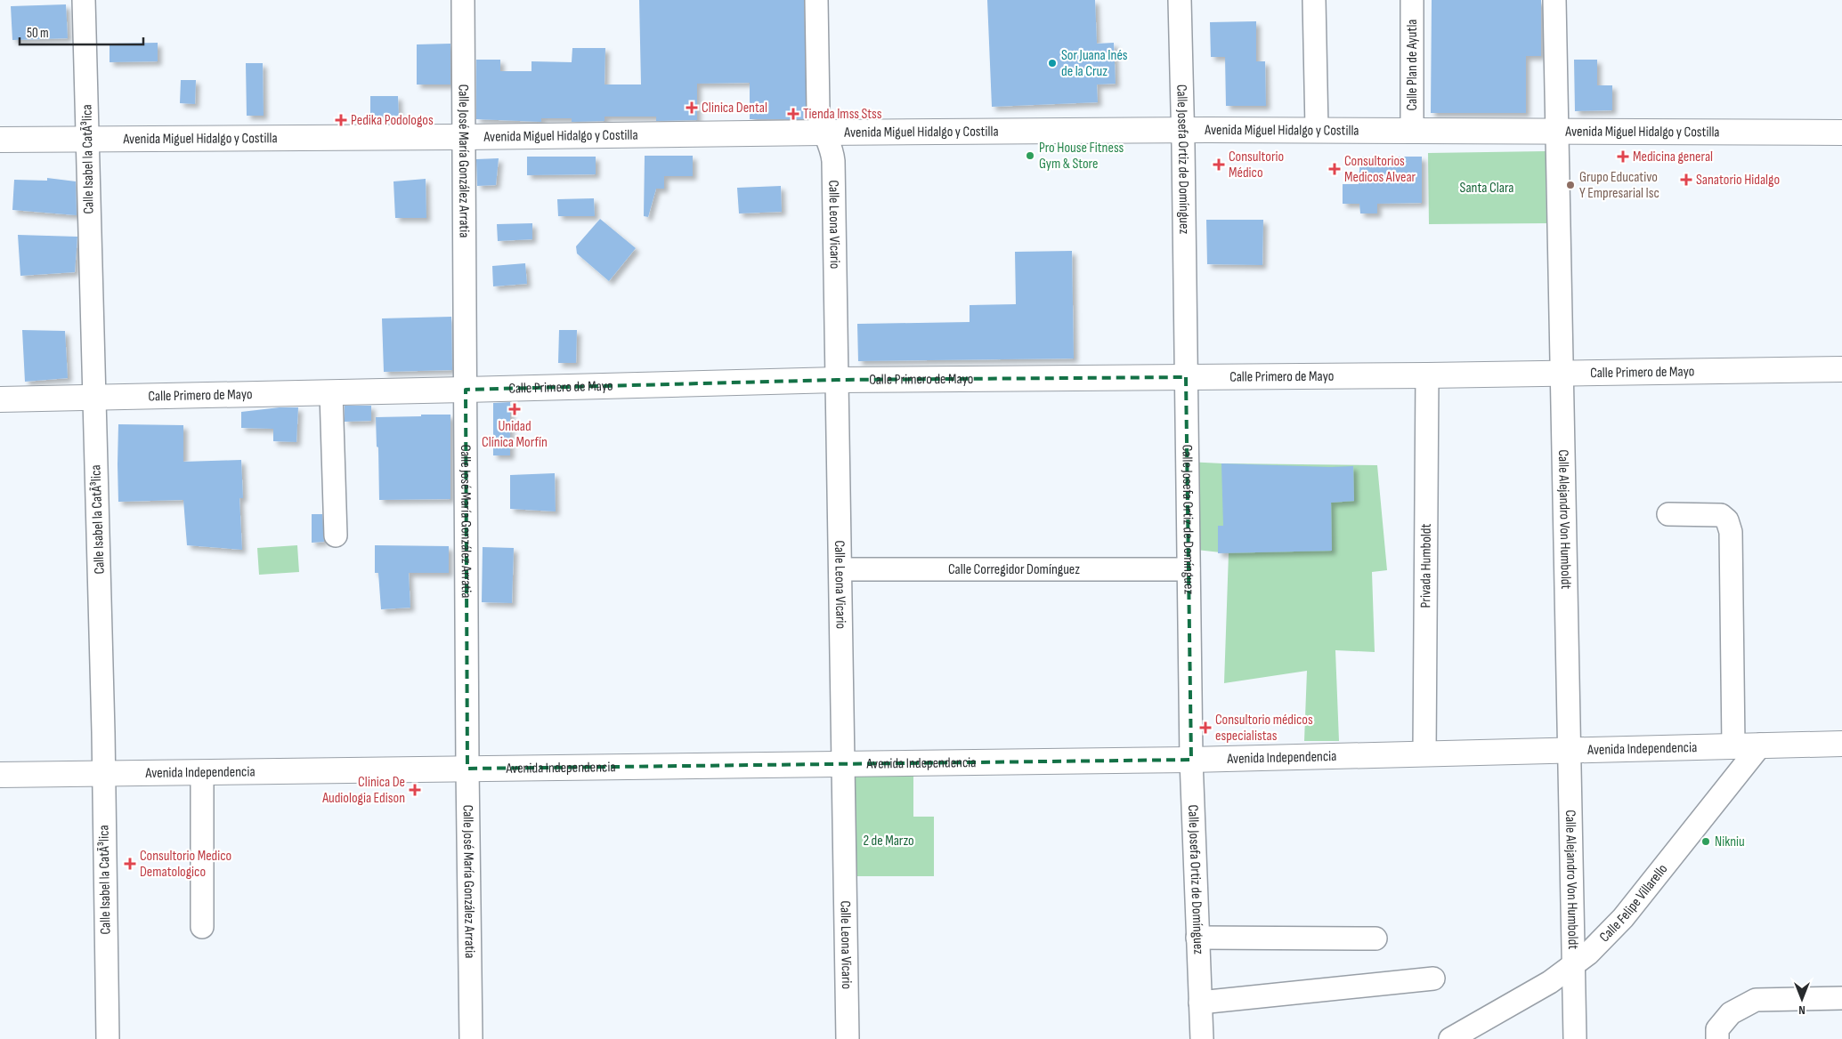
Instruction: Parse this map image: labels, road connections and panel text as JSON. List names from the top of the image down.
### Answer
{
  "streets": {
    "main road": ["Avenida Miguel Hidalgo y Costilla", "Calle Primero de Mayo", "Avenida Independencia"],
    "street": [
      "Calle Plan de Ayutla",
      "Calle Isabel la CatÃ³lica",
      "Calle Josefa Ortiz de Domínguez",
      "Calle José María González Arratia",
      "Calle Leona Vicario",
      "Calle Alejandro Von Humboldt",
      "Privada Humboldt",
      "Calle Corregidor Domínguez",
      "Calle Felipe Villarello"
    ]
  },
  "crossings": [
    ["Calle Plan de Ayutla", "Avenida Miguel Hidalgo y Costilla"],
    ["Avenida Miguel Hidalgo y Costilla", "Calle Isabel la CatÃ³lica"],
    ["Avenida Miguel Hidalgo y Costilla", "Calle Josefa Ortiz de Domínguez"],
    ["Avenida Miguel Hidalgo y Costilla", "Calle José María González Arratia"],
    ["Avenida Miguel Hidalgo y Costilla", "Calle Leona Vicario"],
    ["Avenida Miguel Hidalgo y Costilla", "Calle Alejandro Von Humboldt"],
    ["Calle Isabel la CatÃ³lica", "Calle Primero de Mayo"],
    ["Calle Isabel la CatÃ³lica", "Avenida Independencia"],
    ["Calle Josefa Ortiz de Domínguez", "Calle Primero de Mayo"],
    ["Calle Josefa Ortiz de Domínguez", "Calle Corregidor Domínguez"],
    ["Calle Josefa Ortiz de Domínguez", "Avenida Independencia"],
    ["Calle José María González Arratia", "Calle Primero de Mayo"],
    ["Calle José María González Arratia", "Avenida Independencia"],
    ["Calle Leona Vicario", "Calle Primero de Mayo"],
    ["Calle Leona Vicario", "Calle Corregidor Domínguez"],
    ["Calle Leona Vicario", "Avenida Independencia"],
    ["Calle Primero de Mayo", "Calle Alejandro Von Humboldt"],
    ["Calle Primero de Mayo", "Privada Humboldt"],
    ["Calle Alejandro Von Humboldt", "Avenida Independencia"],
    ["Calle Alejandro Von Humboldt", "Calle Felipe Villarello"],
    ["Privada Humboldt", "Avenida Independencia"],
    ["Avenida Independencia", "Calle Felipe Villarello"]
  ],
  "parks": ["Santa Clara", "2 de Marzo"],
  "places": {
    "other": [
      "Sor Juana Inés de la Cruz",
      "Pro House Fitness Gym & Store",
      "Grupo Educativo Y Empresarial Isc",
      "Nikniu"
    ],
    "health": [
      "Clinica Dental",
      "Tienda Imss Stss",
      "Pedika Podologos",
      "Medicina general",
      "Consultorio Médico",
      "Consultorios Medicos Alvear",
      "Sanatorio Hidalgo",
      "Unidad Clínica Morfín",
      "Consultorio médicos especialistas",
      "Clinica De Audiologia Edison",
      "Consultorio Medico Dematologico"
    ]
  },
  "scale_bar": "50 m",
  "north": "bottom"
}
